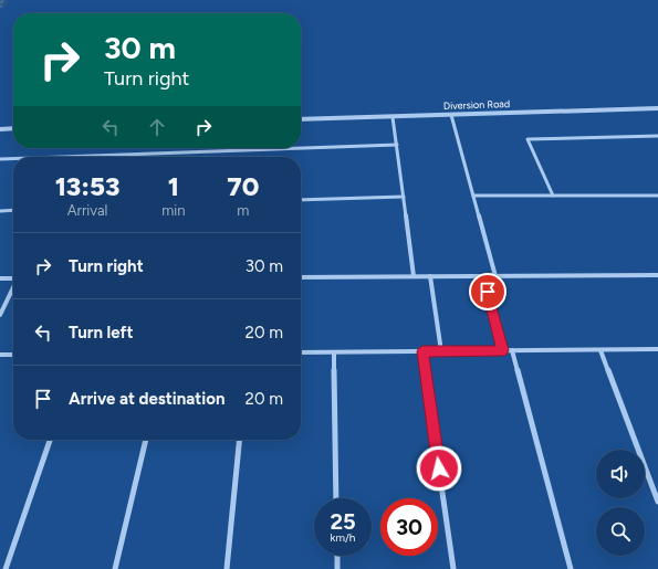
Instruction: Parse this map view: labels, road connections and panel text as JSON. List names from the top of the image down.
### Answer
{
  "streets": {
    "street": ["Diversion Road"]
  },
  "page": {
    "turn": ["30 m", "Turn right"],
    "eta": [
      "13:53",
      "Arrival",
      "1",
      "min",
      "70",
      "m"
    ],
    "list": [
      {
        "name": "Turn right",
        "value": "30 m"
      },
      {
        "name": "Turn left",
        "value": "20 m"
      },
      {
        "name": "Arrive at destination",
        "value": "20 m"
      }
    ],
    "speed": "25 km/h",
    "limit": "30"
  }
}
